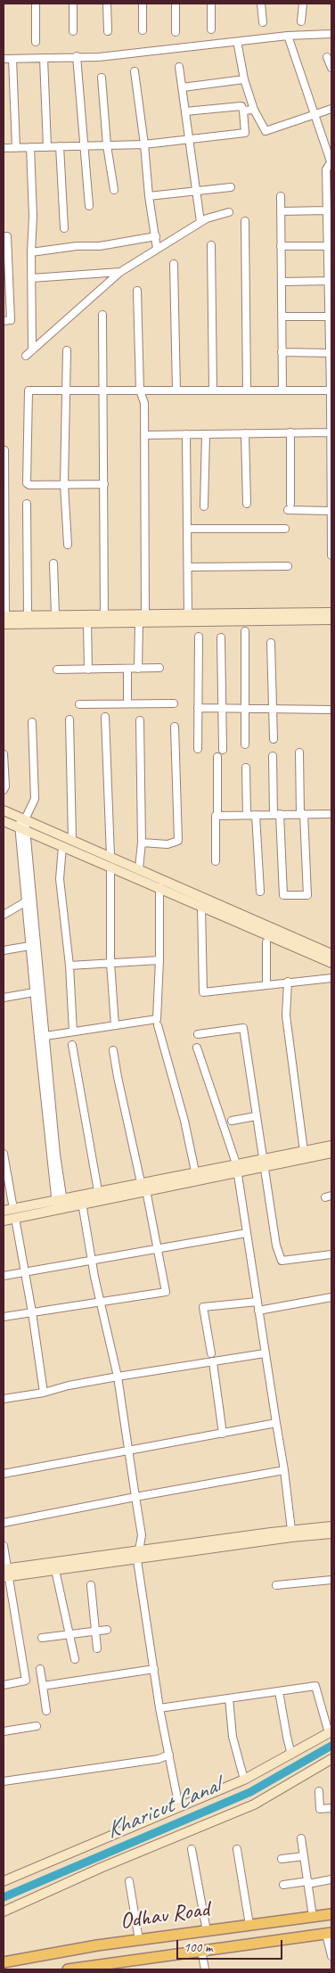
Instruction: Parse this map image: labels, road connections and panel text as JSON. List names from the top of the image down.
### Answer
{
  "streets": {
    "main road": ["Odhav Road"]
  },
  "water": ["Kharicut Canal"],
  "scale_bar": "100 m"
}
